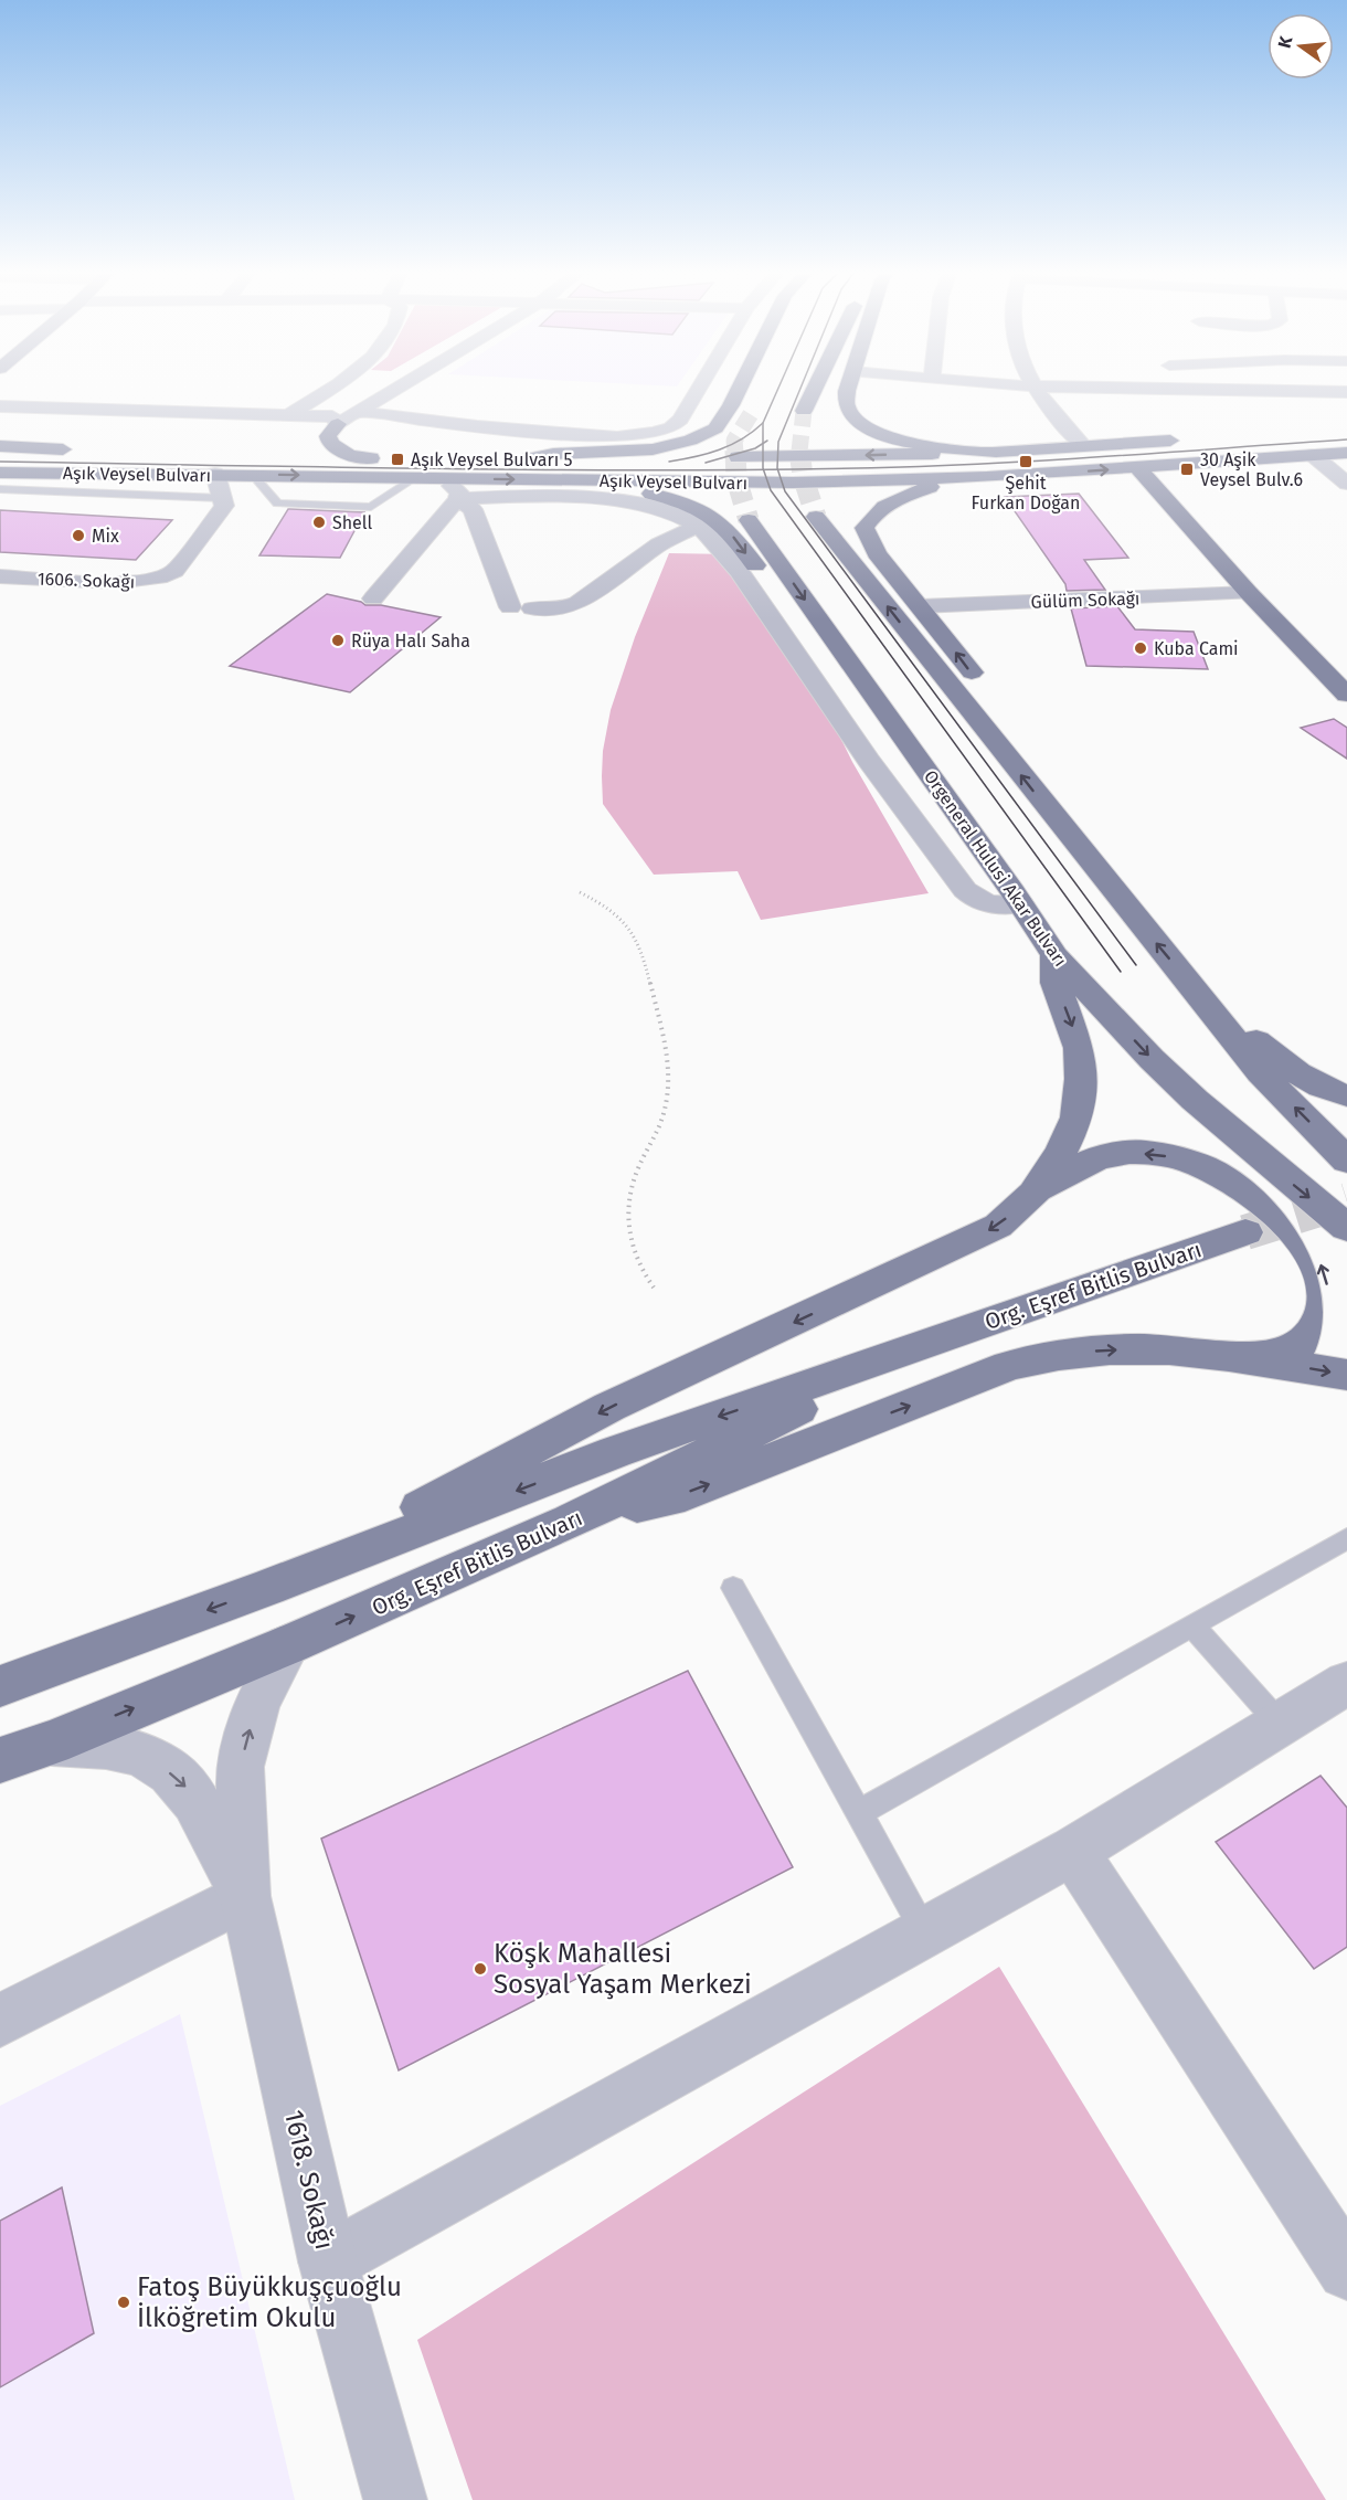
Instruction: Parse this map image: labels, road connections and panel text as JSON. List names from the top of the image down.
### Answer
{
  "streets": {
    "main road": ["Aşık Veysel Bulvarı", "Orgeneral Hulusi Akar Bulvarı", "Org. Eşref Bitlis Bulvarı"],
    "street": ["1606. Sokağı", "Gülüm Sokağı", "1618. Sokağı"]
  },
  "crossings": [
    ["Org. Eşref Bitlis Bulvarı", "1618. Sokağı"]
  ],
  "places": {
    "transit": ["Aşık Veysel Bulvarı 5", "Şehit Furkan Doğan", "30 Aşik Veysel Bulv.6"],
    "other": [
      "Shell",
      "Mix",
      "Rüya Halı Saha",
      "Kuba Cami",
      "Köşk Mahallesi Sosyal Yaşam Merkezi",
      "Fatoş Büyükkuşçuoğlu İlköğretim Okulu"
    ]
  },
  "north": "left"
}
